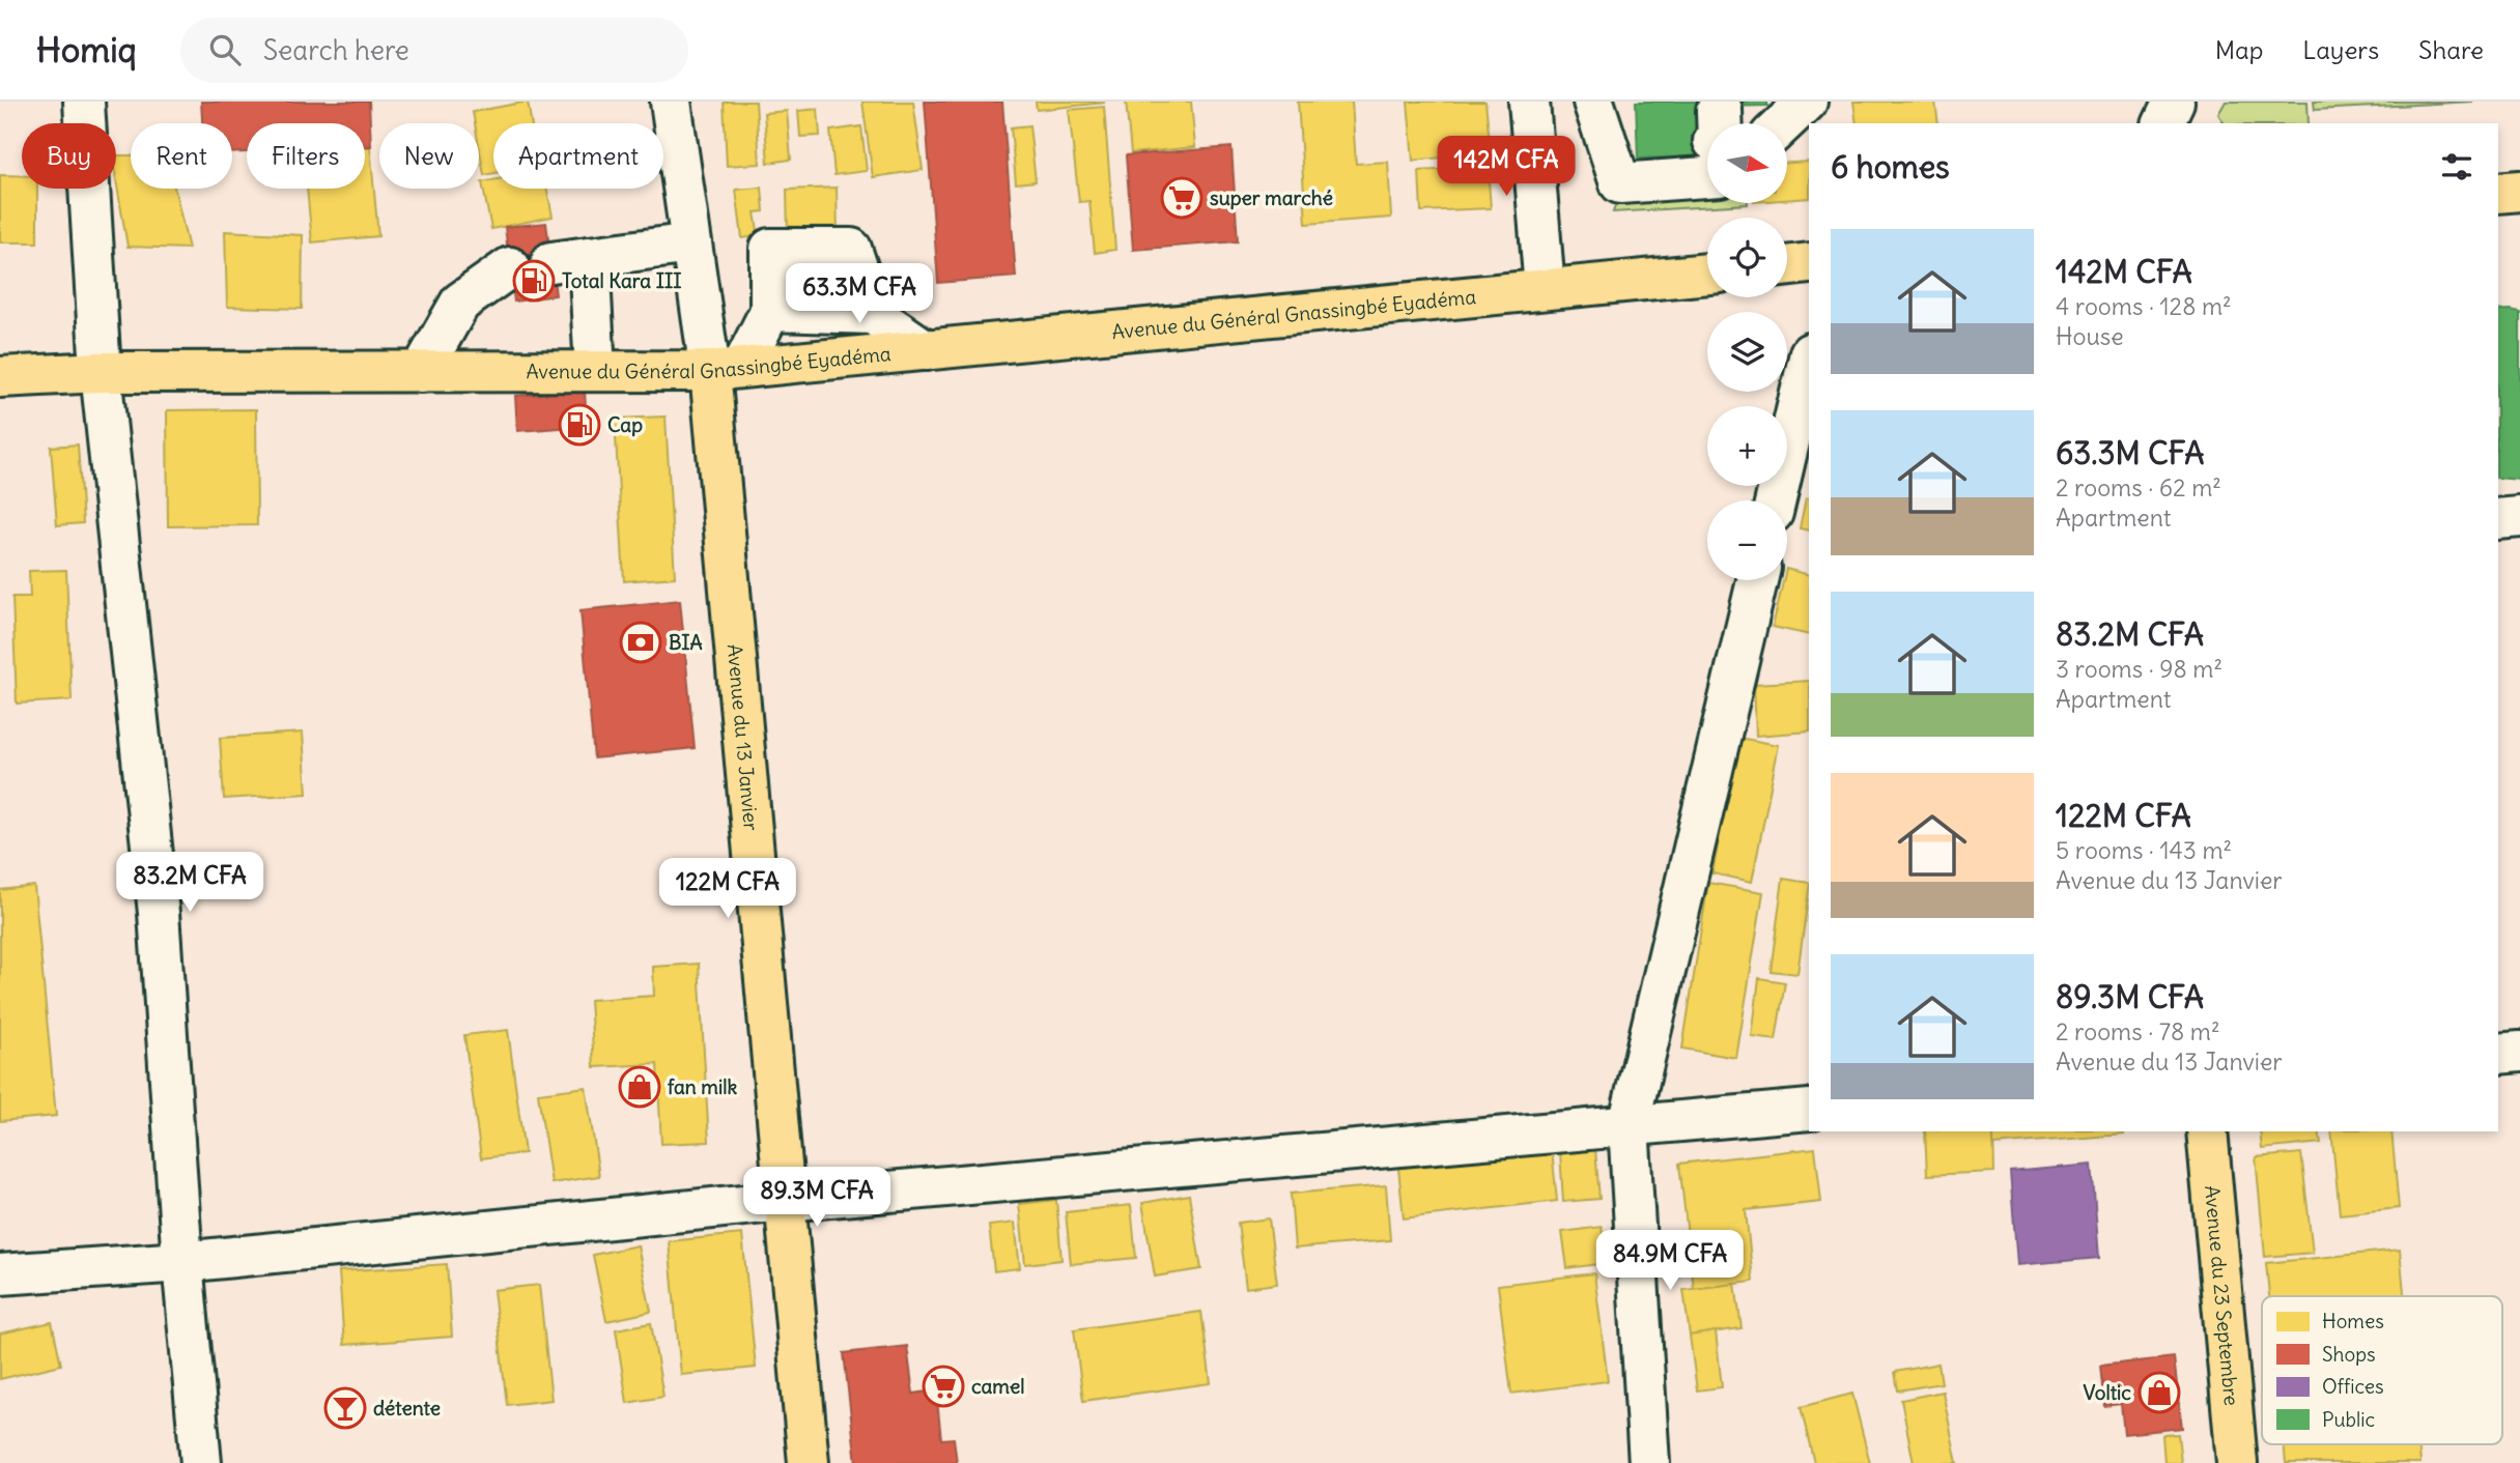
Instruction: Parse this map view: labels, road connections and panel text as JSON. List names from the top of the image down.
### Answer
{
  "streets": {
    "main road": ["Avenue du Général Gnassingbé Eyadéma", "Avenue du 13 Janvier", "Avenue du 23 Septembre"]
  },
  "crossings": [
    ["Avenue du Général Gnassingbé Eyadéma", "Avenue du 13 Janvier"]
  ],
  "places": {
    "supermarket": ["super marché", "camel"],
    "fuel station": ["Total Kara III", "Cap"],
    "bank": ["BIA"],
    "shop": ["fan milk", "Voltic"],
    "bar": ["détente"]
  },
  "legend": [
    "Homes",
    "Shops",
    "Offices",
    "Public"
  ],
  "north": "right",
  "page": {
    "header": "Homiq",
    "search": "Search here",
    "nav": ["Map", "Layers", "Share"],
    "map_buttons": ["+", "−"],
    "chip": [
      "Buy",
      "Rent",
      "Filters",
      "New",
      "Apartment"
    ],
    "heading": "6 homes",
    "price": [
      "142M CFA",
      "63.3M CFA",
      "83.2M CFA",
      "122M CFA",
      "89.3M CFA",
      "84.9M CFA"
    ],
    "list": [
      {
        "name": "142M CFA",
        "note": "4 rooms · 128 m² · House"
      },
      {
        "name": "63.3M CFA",
        "note": "2 rooms · 62 m² · Apartment"
      },
      {
        "name": "83.2M CFA",
        "note": "3 rooms · 98 m² · Apartment"
      },
      {
        "name": "122M CFA",
        "note": "5 rooms · 143 m² · Avenue du 13 Janvier"
      },
      {
        "name": "89.3M CFA",
        "note": "2 rooms · 78 m² · Avenue du 13 Janvier"
      }
    ]
  }
}
